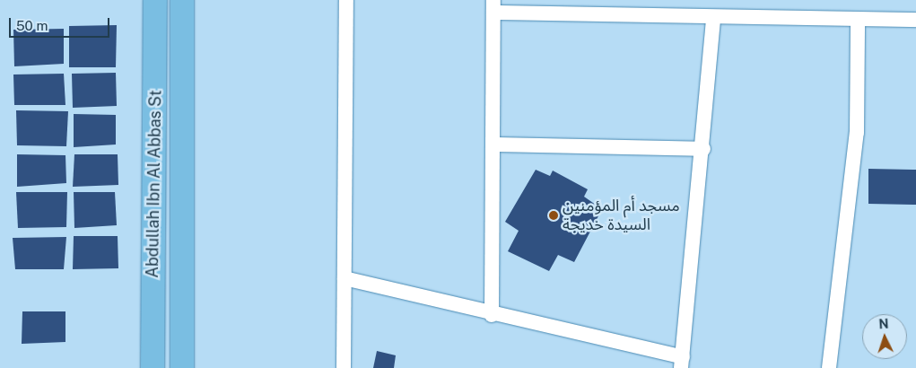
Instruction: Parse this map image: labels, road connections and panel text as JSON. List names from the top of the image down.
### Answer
{
  "streets": {
    "main road": ["Abdullah Ibn Al Abbas St"]
  },
  "places": ["مسجد أم المؤمنين السيدة خديجة"],
  "scale_bar": "50 m",
  "north": "top"
}
